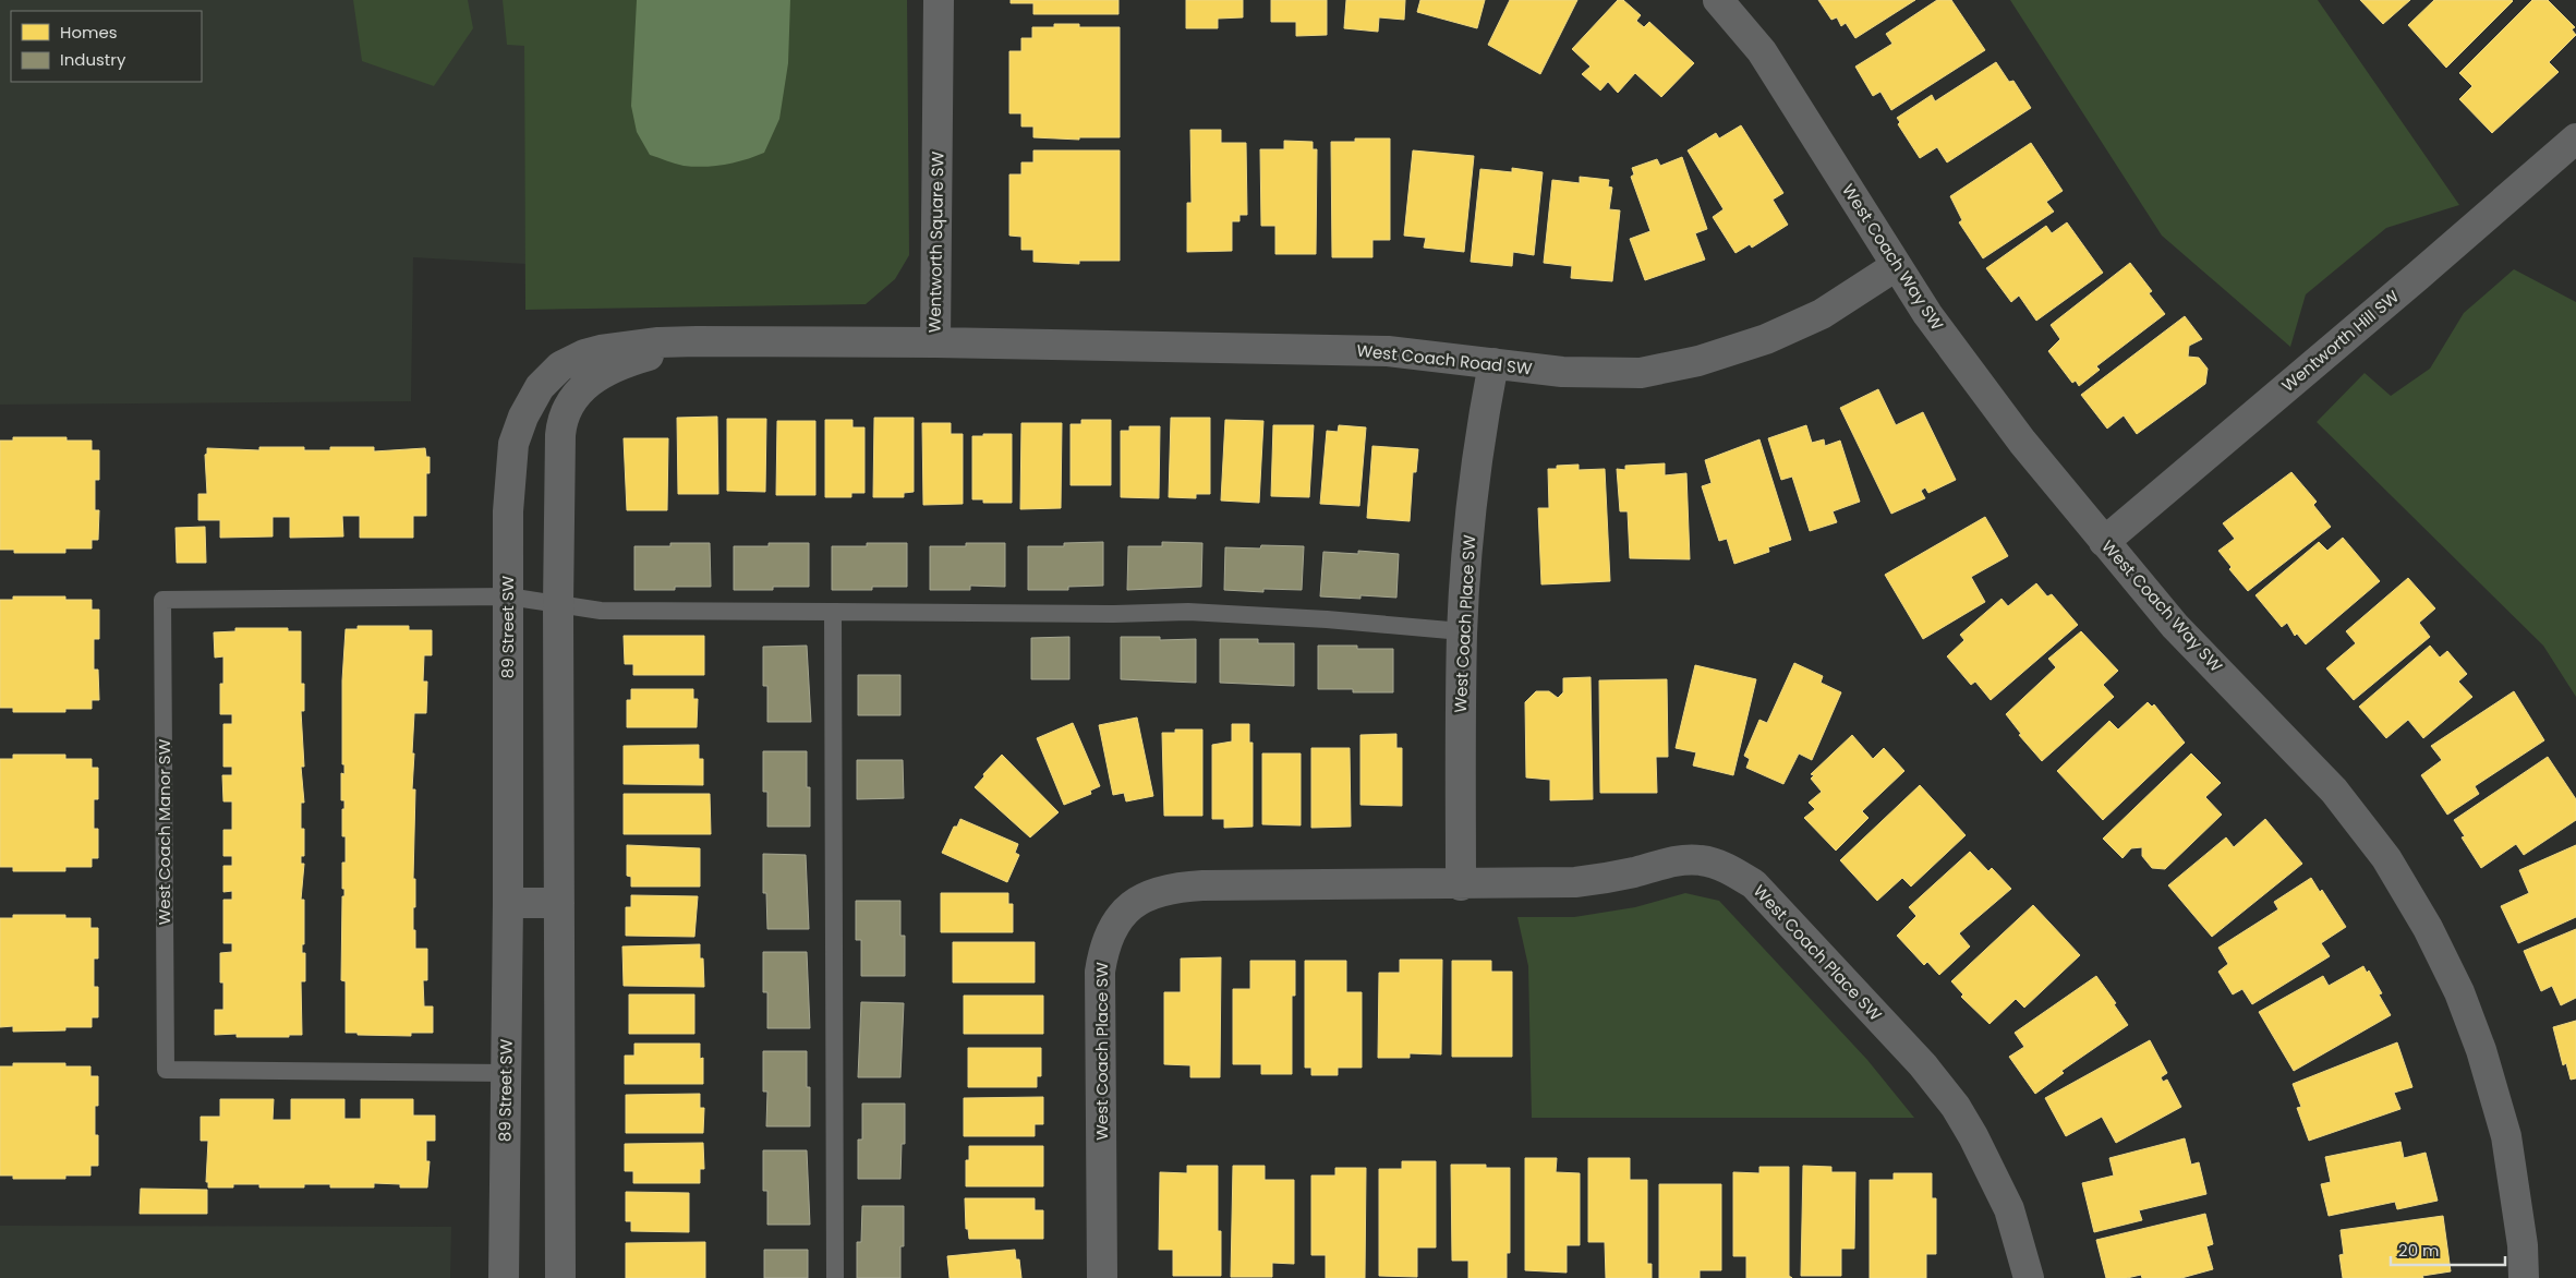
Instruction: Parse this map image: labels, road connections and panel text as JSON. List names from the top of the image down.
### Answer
{
  "streets": {
    "street": [
      "Wentworth Square SW",
      "West Coach Way SW",
      "Wentworth Hill SW",
      "West Coach Road SW",
      "West Coach Place SW",
      "89 Street SW"
    ],
    "lane": ["West Coach Manor SW"]
  },
  "crossings": [
    ["Wentworth Square SW", "West Coach Road SW"],
    ["Wentworth Square SW", "89 Street SW"],
    ["West Coach Way SW", "Wentworth Hill SW"],
    ["West Coach Way SW", "West Coach Road SW"],
    ["West Coach Road SW", "West Coach Place SW"],
    ["89 Street SW", "West Coach Manor SW"]
  ],
  "legend": ["Homes", "Industry"],
  "scale_bar": "20 m"
}
